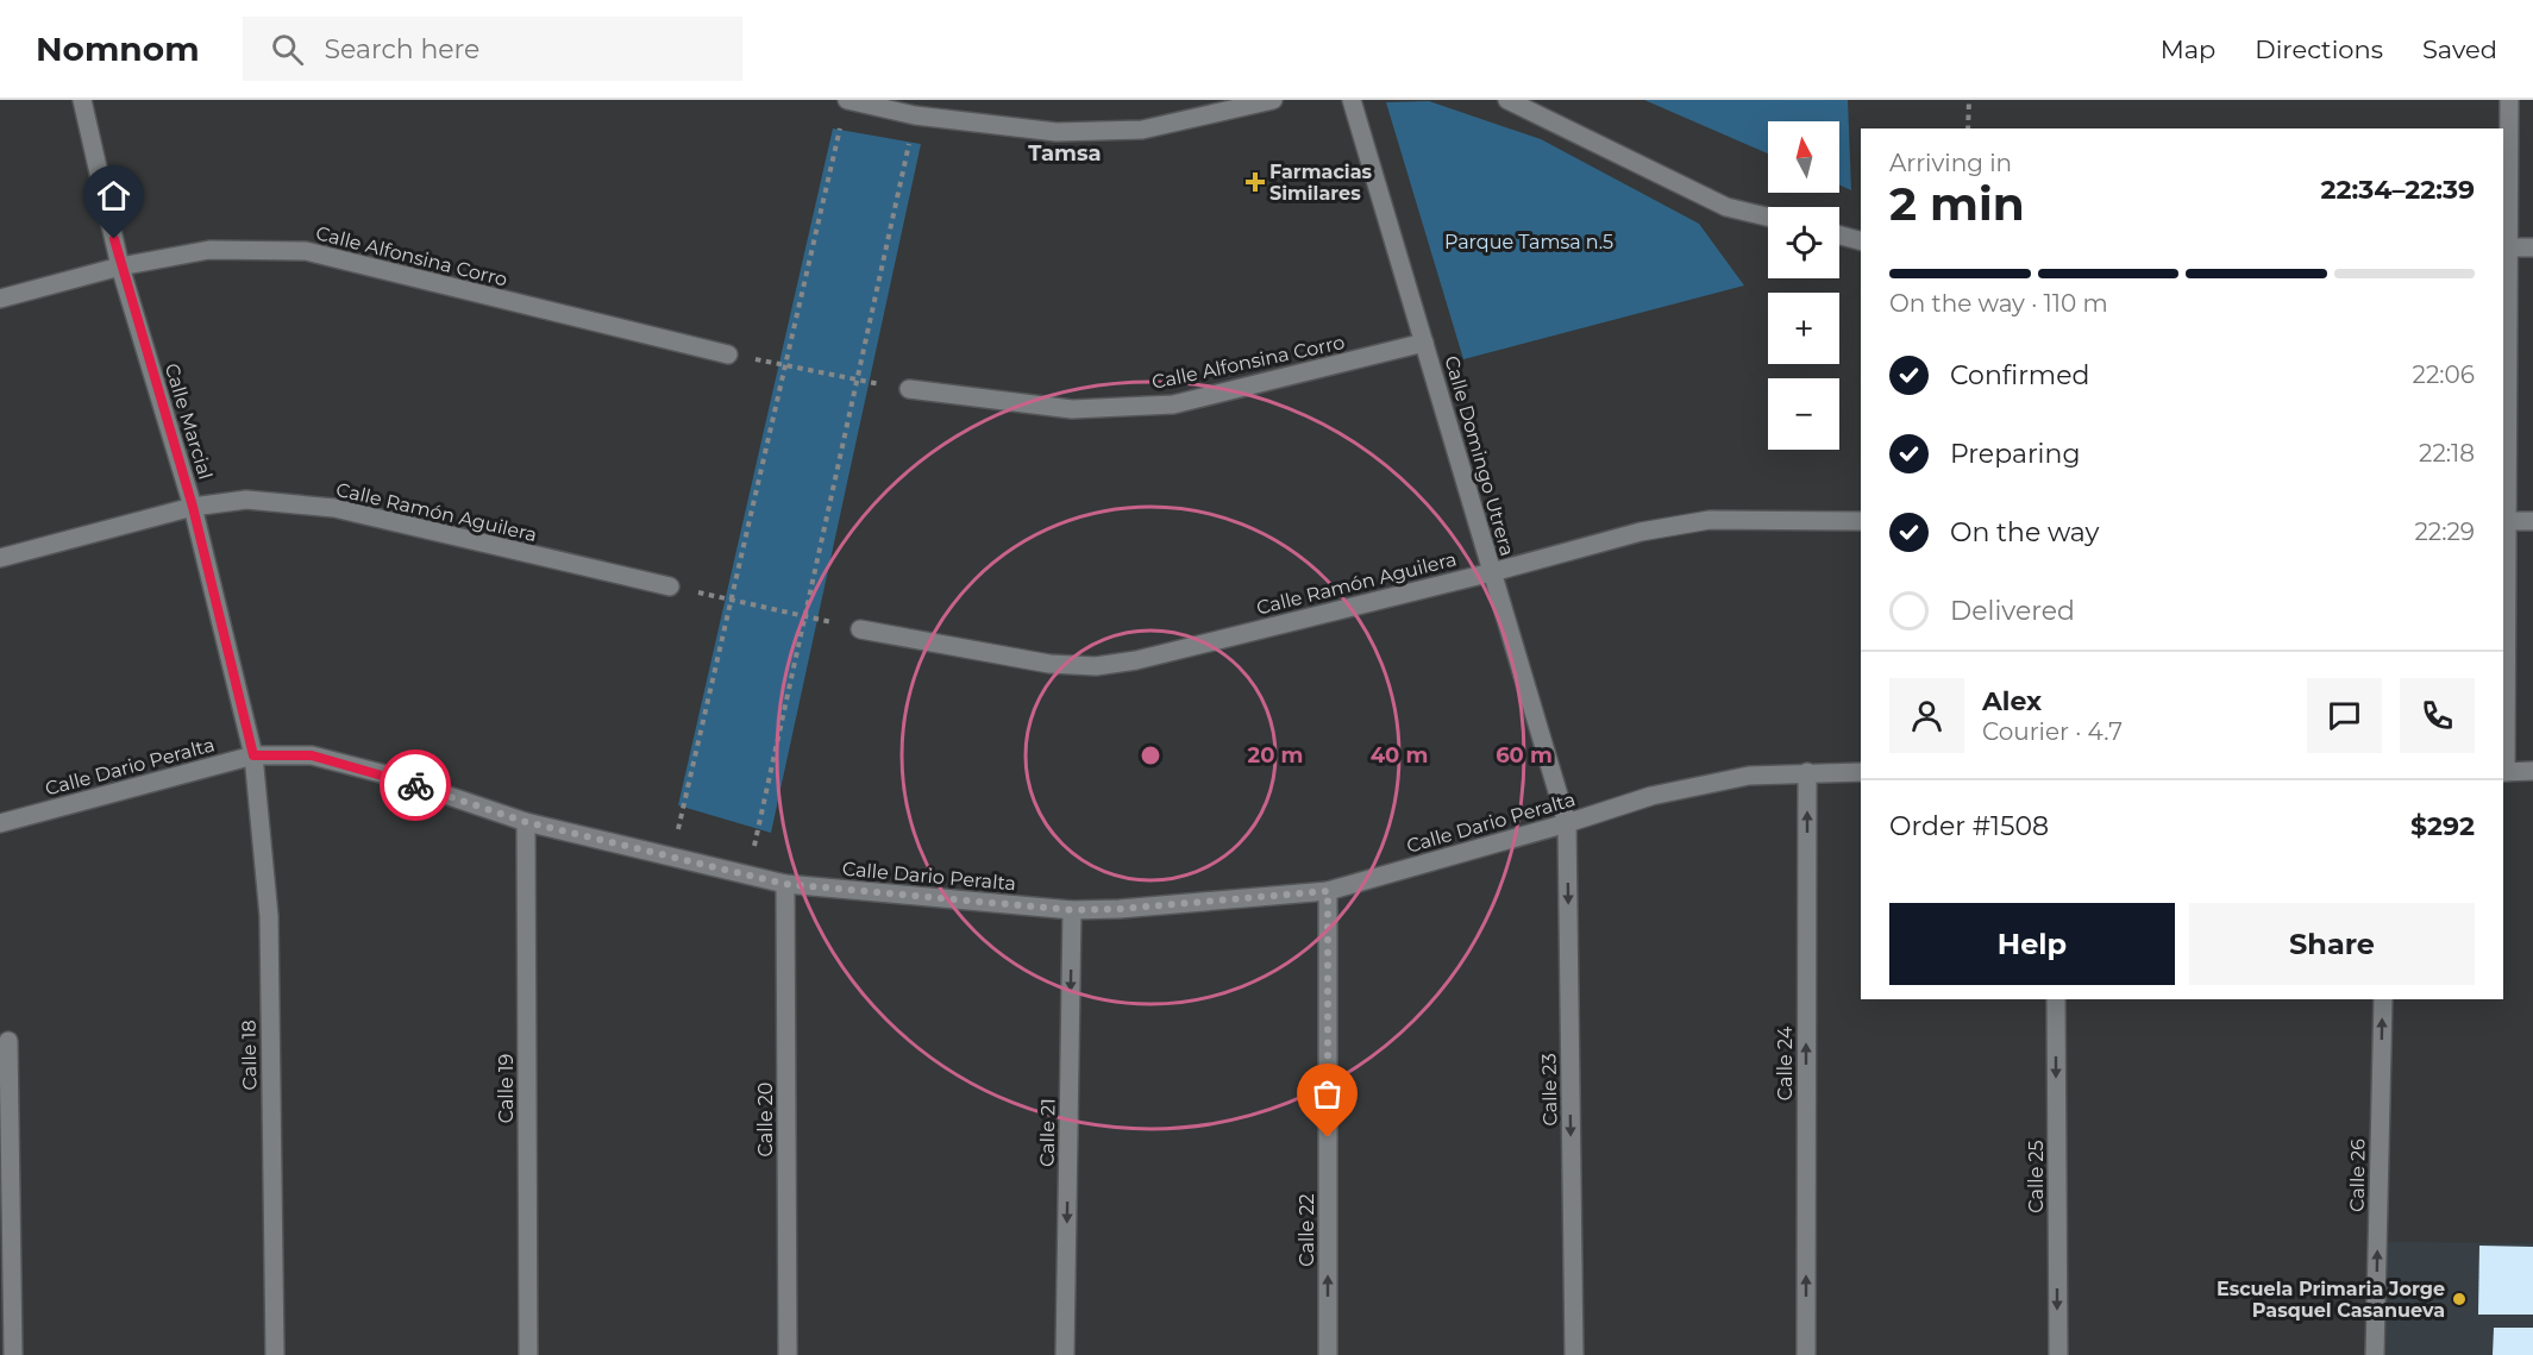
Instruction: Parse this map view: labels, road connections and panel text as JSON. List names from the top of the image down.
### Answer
{
  "streets": {
    "street": [
      "Calle Alfonsina Corro",
      "Calle Marcial",
      "Calle Domingo Utrera",
      "Calle Ramón Aguilera",
      "Calle Dario Peralta",
      "Calle 18",
      "Calle 24",
      "Calle 19",
      "Calle 23",
      "Calle 20",
      "Calle 21",
      "Calle 26",
      "Calle 25",
      "Calle 22"
    ]
  },
  "crossings": [
    ["Calle Alfonsina Corro", "Calle Marcial"],
    ["Calle Alfonsina Corro", "Calle Domingo Utrera"],
    ["Calle Marcial", "Calle Ramón Aguilera"],
    ["Calle Marcial", "Calle Dario Peralta"],
    ["Calle Marcial", "Calle 18"],
    ["Calle Domingo Utrera", "Calle Ramón Aguilera"],
    ["Calle Domingo Utrera", "Calle Dario Peralta"],
    ["Calle Domingo Utrera", "Calle 23"],
    ["Calle Dario Peralta", "Calle 18"],
    ["Calle Dario Peralta", "Calle 24"],
    ["Calle Dario Peralta", "Calle 19"],
    ["Calle Dario Peralta", "Calle 23"],
    ["Calle Dario Peralta", "Calle 20"],
    ["Calle Dario Peralta", "Calle 21"],
    ["Calle Dario Peralta", "Calle 22"]
  ],
  "one_way": [
    "Calle 24",
    "Calle 23",
    "Calle 21",
    "Calle 26",
    "Calle 25",
    "Calle 22"
  ],
  "districts": ["Tamsa"],
  "parks": ["Parque Tamsa n.5"],
  "places": {
    "health": ["Farmacias Similares"],
    "other": ["Escuela Primaria Jorge Pasquel Casanueva"]
  },
  "north": "top",
  "page": {
    "header": "Nomnom",
    "search": "Search here",
    "nav": ["Map", "Directions", "Saved"],
    "map_buttons": ["+", "−"],
    "heading": ["2 min", "Arriving in", "22:34–22:39"],
    "panel": [
      "Alex",
      "Courier · 4.7",
      "Order #1508",
      "$292"
    ],
    "bar": "On the way · 110 m",
    "list": [
      ["Confirmed", "22:06"],
      ["Preparing", "22:18"],
      ["On the way", "22:29"],
      "Delivered"
    ],
    "buttons": ["Help", "Share"]
  },
  "rings": ["20 m", "40 m", "60 m"]
}
